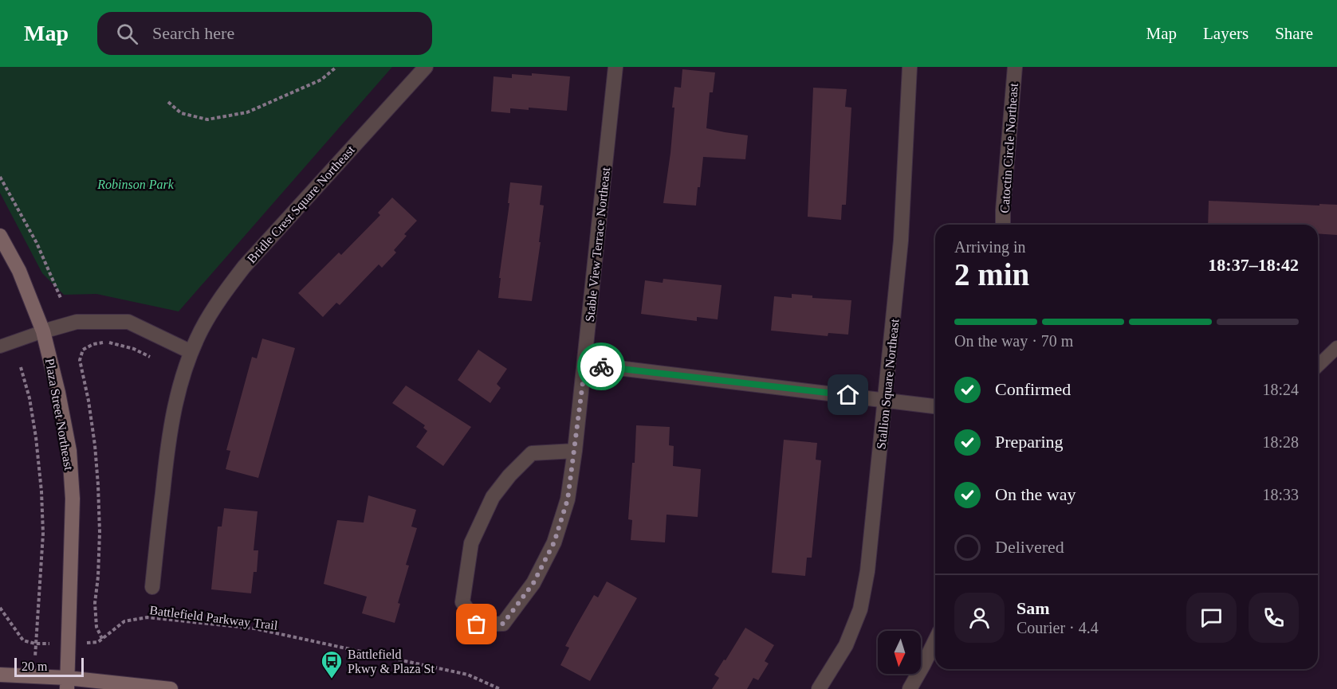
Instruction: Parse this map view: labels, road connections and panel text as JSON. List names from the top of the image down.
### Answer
{
  "streets": {
    "main road": ["Plaza Street Northeast"],
    "street": [
      "Catoctin Circle Northeast",
      "Bridle Crest Square Northeast",
      "Stable View Terrace Northeast",
      "Stallion Square Northeast"
    ],
    "path": ["Battlefield Parkway Trail"]
  },
  "crossings": [
    ["Plaza Street Northeast", "Battlefield Parkway Trail"]
  ],
  "parks": ["Robinson Park"],
  "places": {
    "bus stop": ["Battlefield Pkwy & Plaza St"]
  },
  "scale_bar": "20 m",
  "north": "bottom",
  "page": {
    "header": "Map",
    "search": "Search here",
    "nav": ["Map", "Layers", "Share"],
    "heading": ["2 min", "Arriving in", "18:37–18:42"],
    "panel": ["Sam", "Courier · 4.4"],
    "bar": "On the way · 70 m",
    "list": [
      ["Confirmed", "18:24"],
      ["Preparing", "18:28"],
      ["On the way", "18:33"],
      "Delivered"
    ],
    "scale": "20 m"
  }
}
